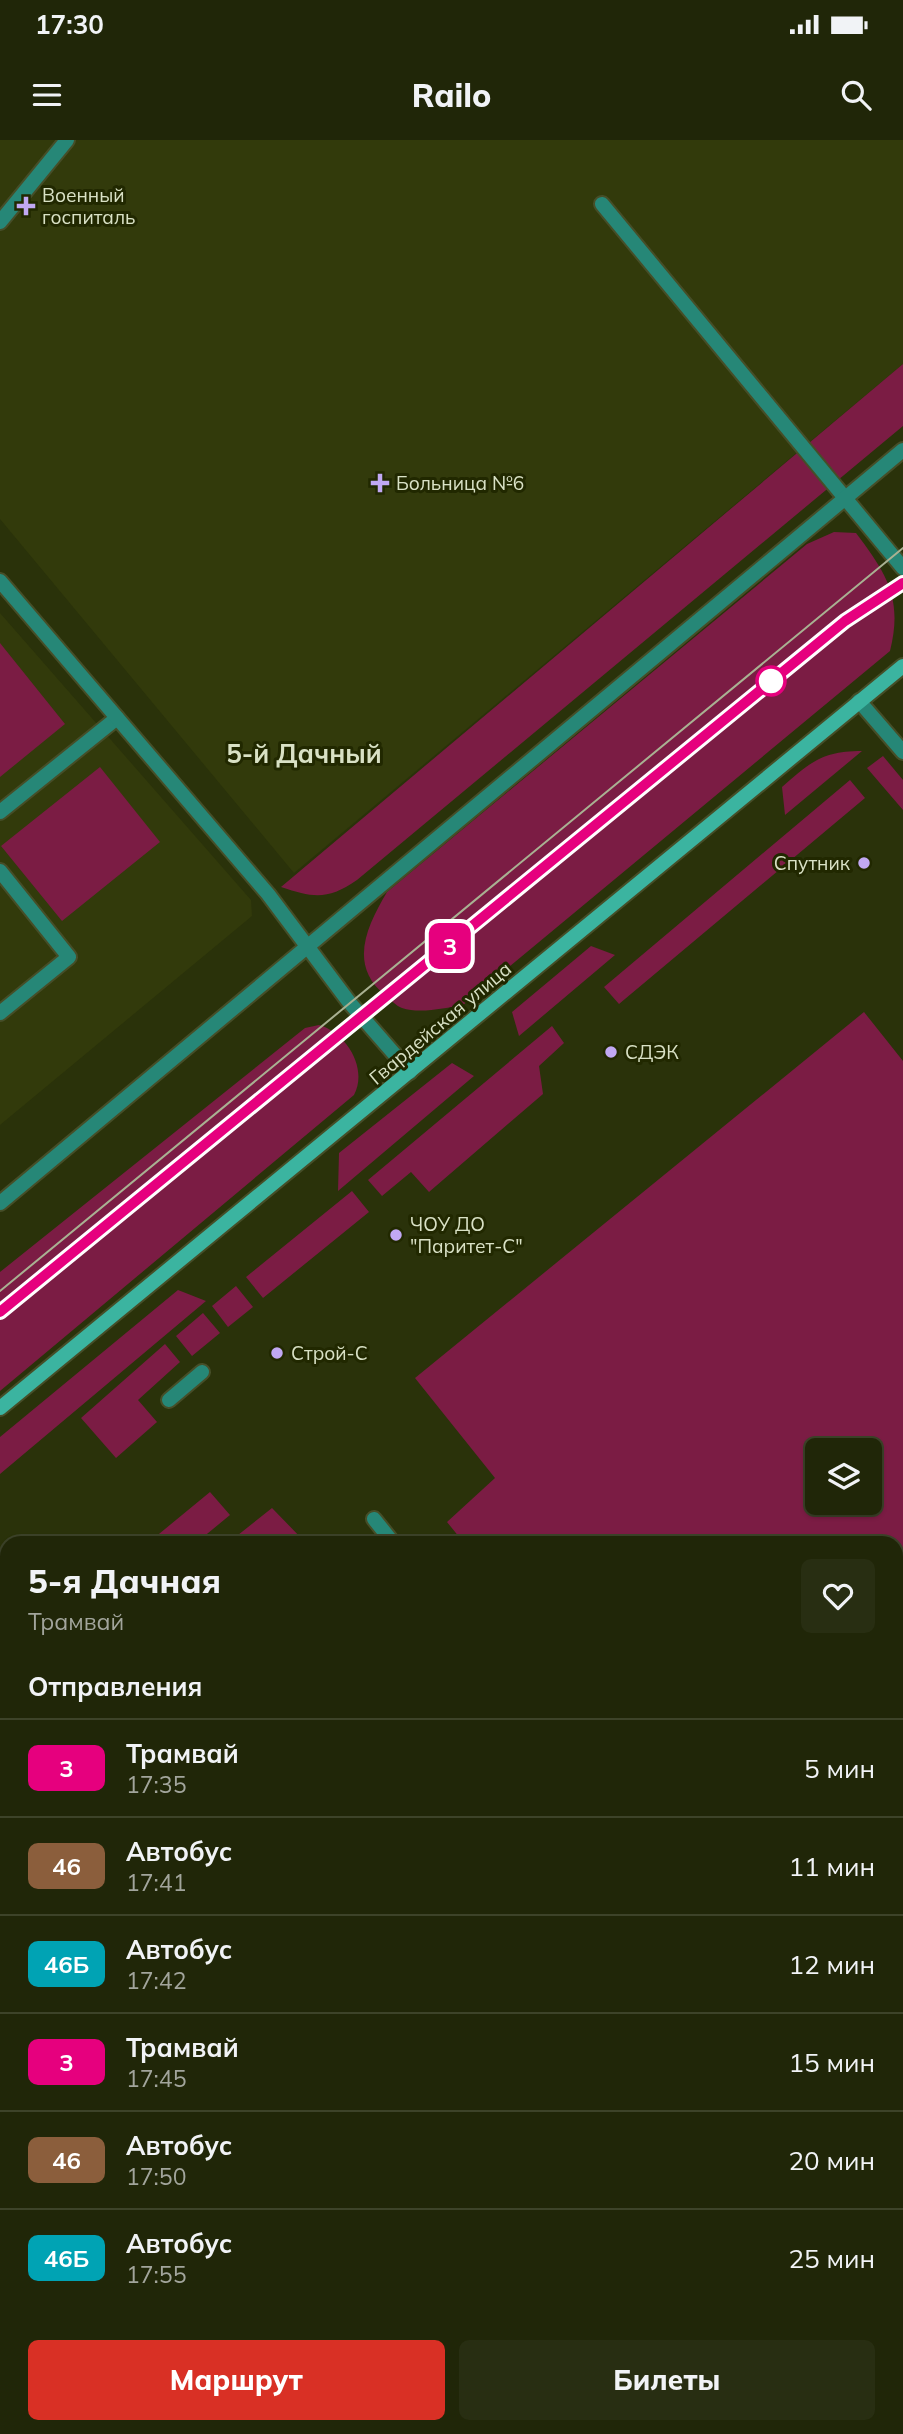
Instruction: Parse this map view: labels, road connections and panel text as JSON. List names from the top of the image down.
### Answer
{
  "streets": {
    "street": ["Гвардейская улица"]
  },
  "districts": ["5-й Дачный"],
  "places": {
    "health": ["Военный госпиталь", "Больница №6"],
    "other": [
      "Спутник",
      "СДЭК",
      "ЧОУ ДО \"Паритет-С\"",
      "Строй-С"
    ]
  },
  "lines": ["tram line 3"],
  "page": {
    "status": "17:30",
    "header": "Railo",
    "on_map": "3",
    "heading": [
      ["5-я Дачная", "Трамвай"],
      "Отправления"
    ],
    "list": [
      {
        "mark": "3",
        "name": "Трамвай",
        "note": "17:35",
        "value": "5 мин"
      },
      {
        "mark": "46",
        "name": "Автобус",
        "note": "17:41",
        "value": "11 мин"
      },
      {
        "mark": "46Б",
        "name": "Автобус",
        "note": "17:42",
        "value": "12 мин"
      },
      {
        "mark": "3",
        "name": "Трамвай",
        "note": "17:45",
        "value": "15 мин"
      },
      {
        "mark": "46",
        "name": "Автобус",
        "note": "17:50",
        "value": "20 мин"
      },
      {
        "mark": "46Б",
        "name": "Автобус",
        "note": "17:55",
        "value": "25 мин"
      }
    ],
    "buttons": ["Маршрут", "Билеты"]
  }
}
